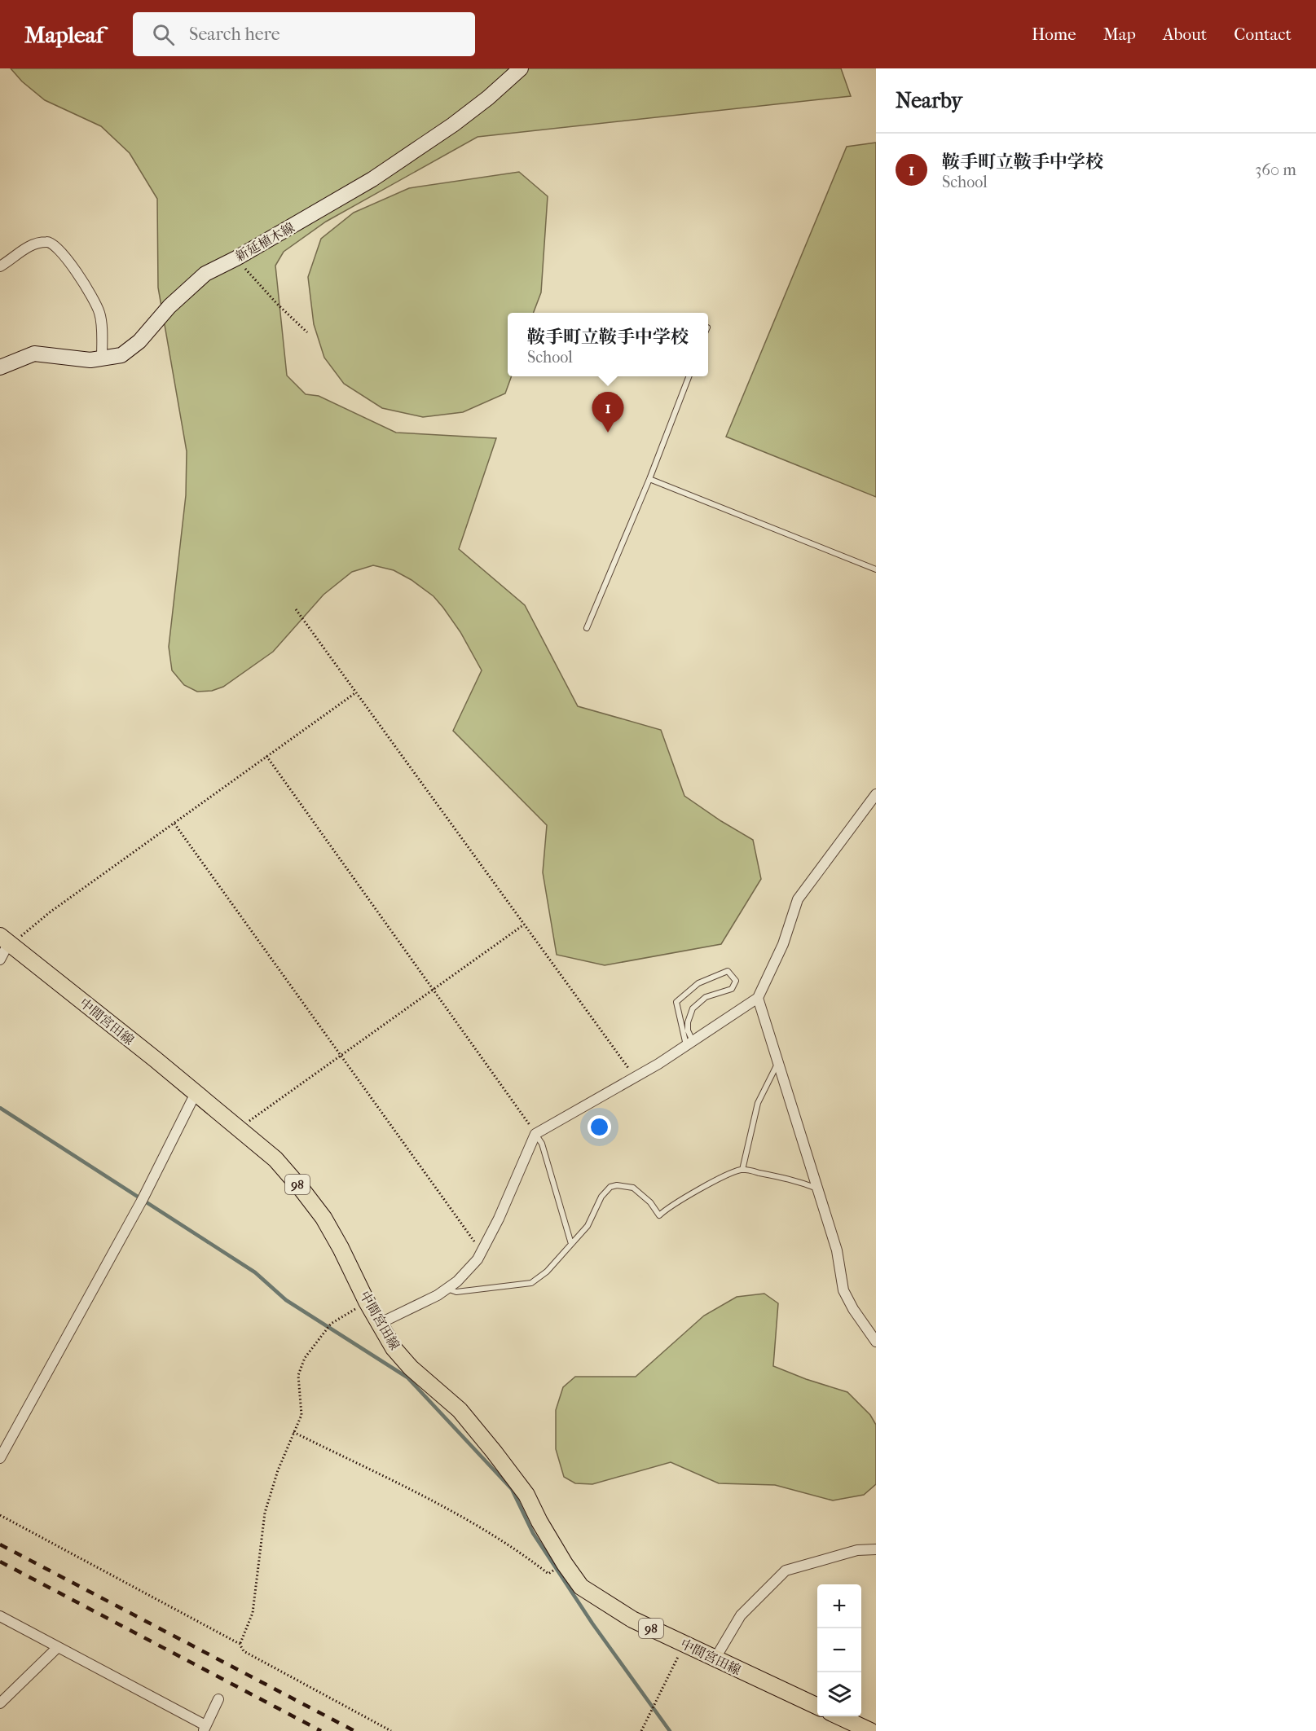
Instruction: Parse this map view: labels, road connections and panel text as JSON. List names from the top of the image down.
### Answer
{
  "streets": {
    "main road": ["新延植木線", "中間宮田線", "98"]
  },
  "page": {
    "header": "Mapleaf",
    "search": "Search here",
    "nav": [
      "Home",
      "Map",
      "About",
      "Contact"
    ],
    "heading": "Nearby",
    "list": [
      {
        "mark": "1",
        "name": "鞍手町立鞍手中学校",
        "note": "School",
        "value": "360 m"
      }
    ],
    "popup": ["鞍手町立鞍手中学校", "School"],
    "pins": "1",
    "map_buttons": ["+", "−"]
  }
}
